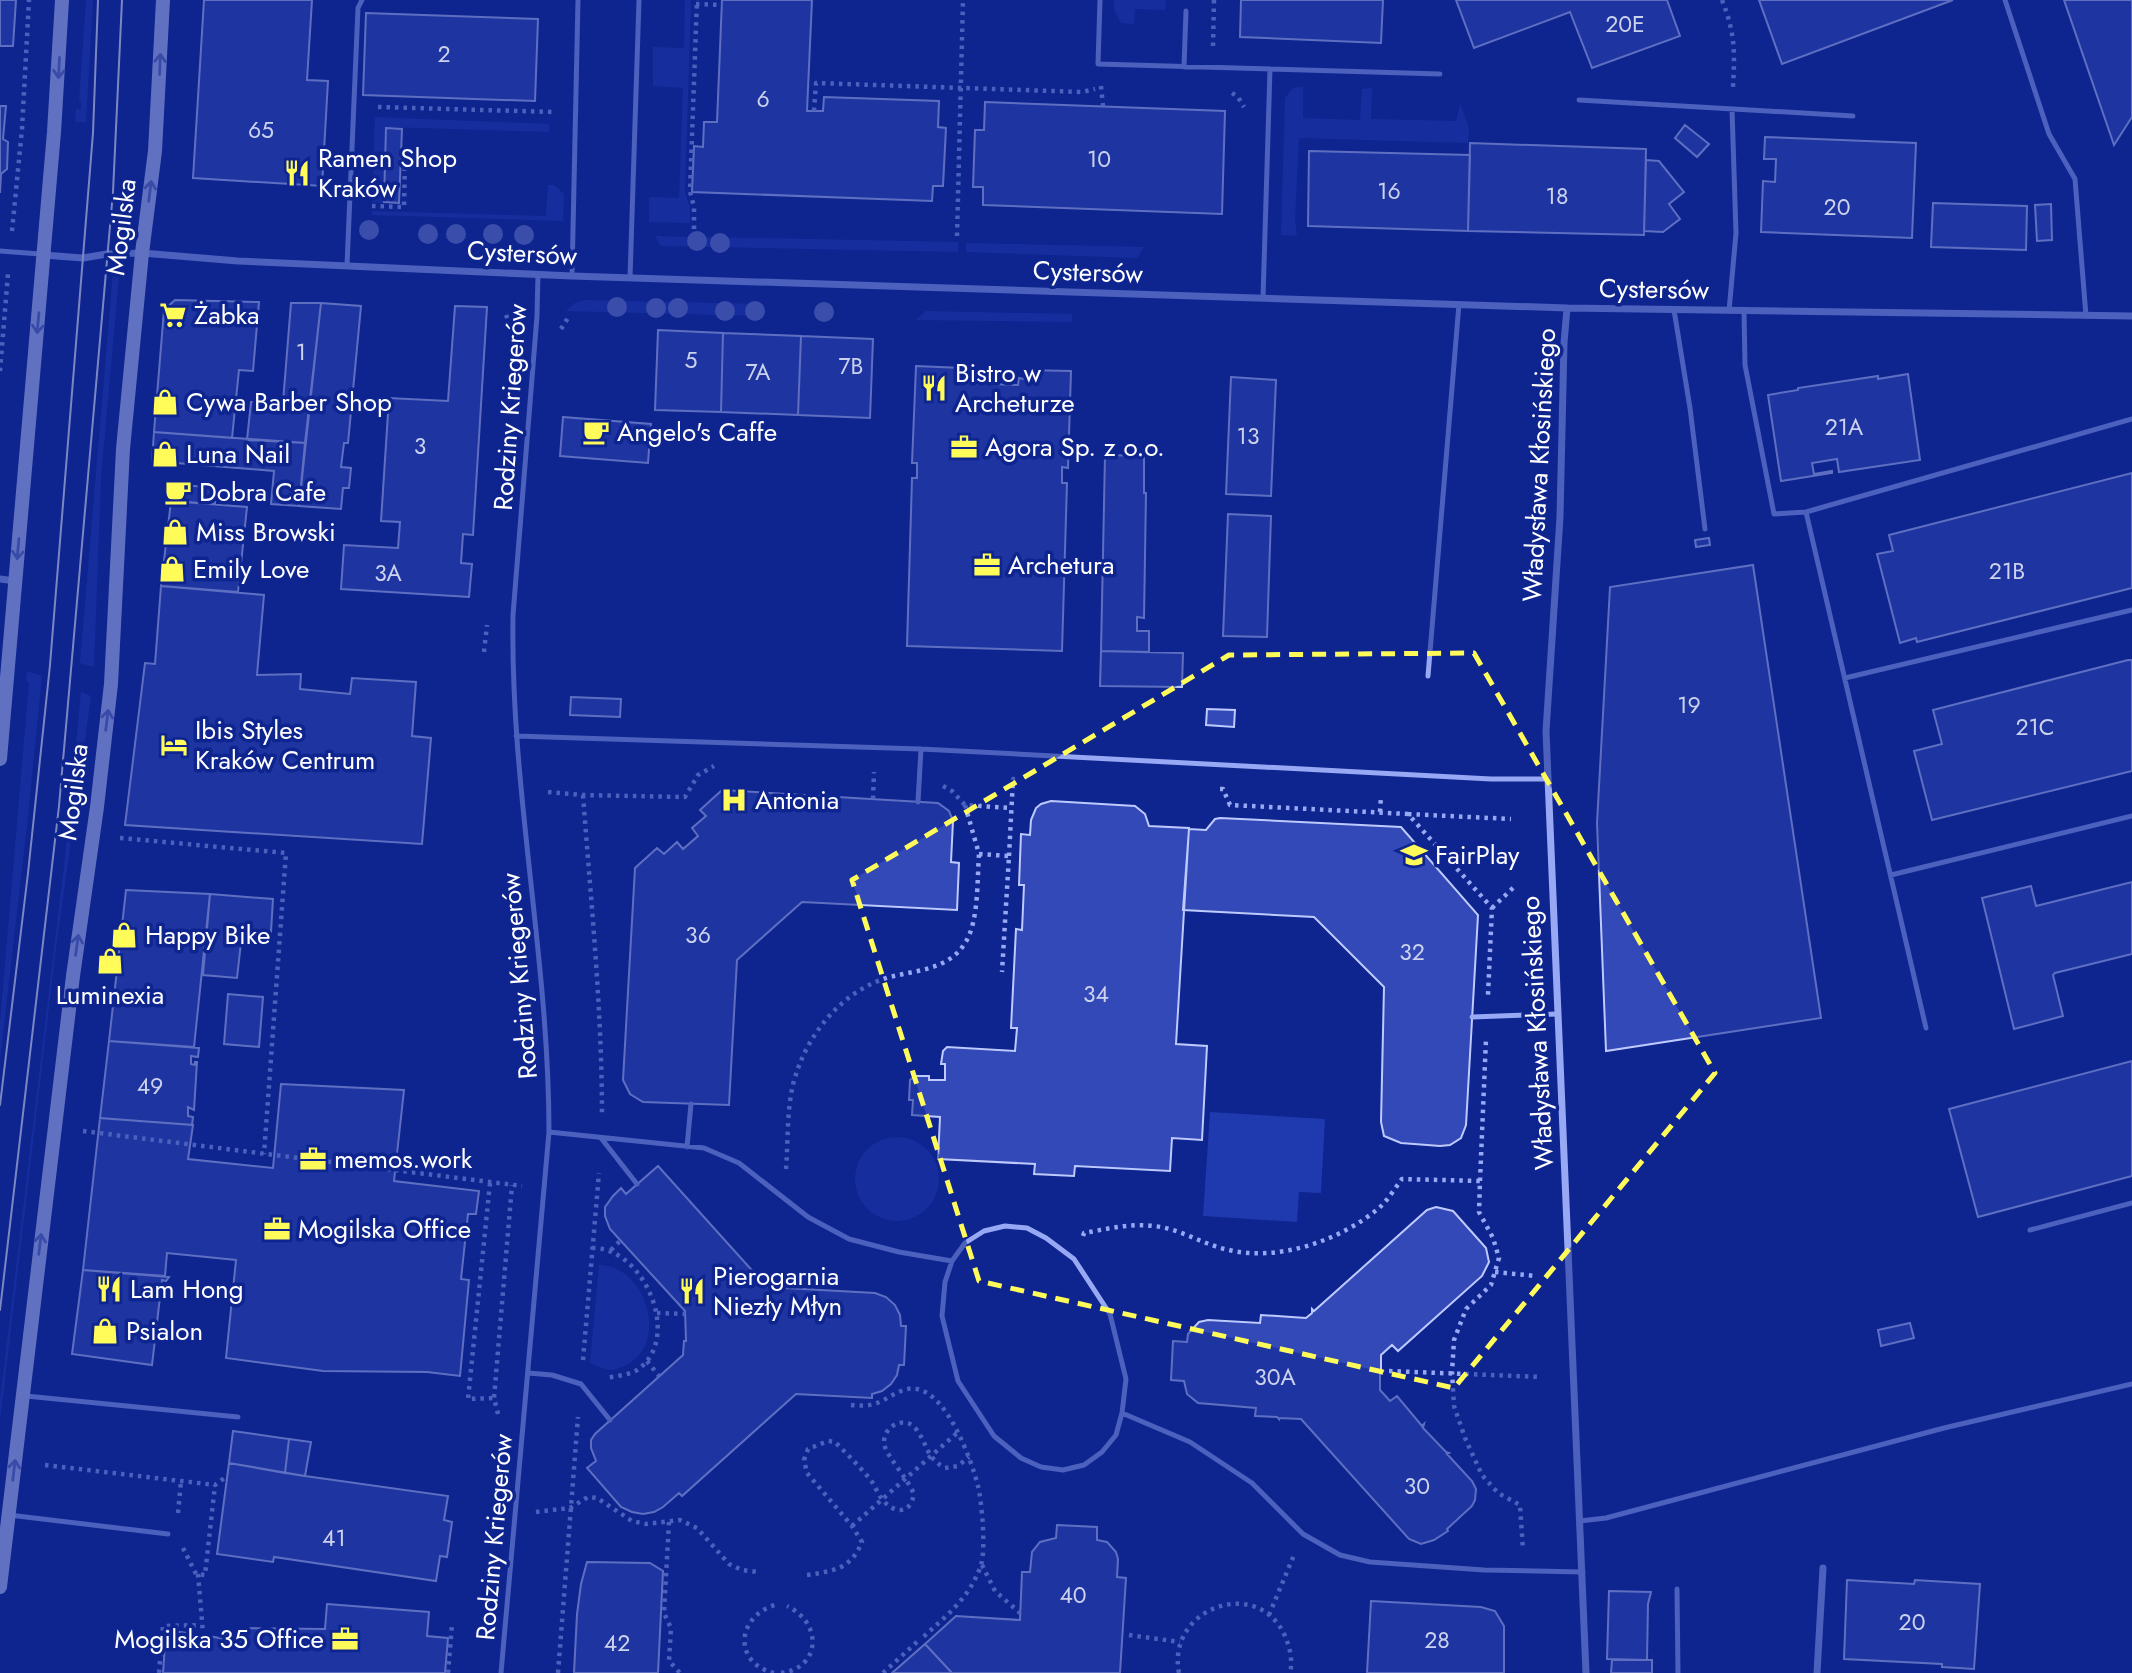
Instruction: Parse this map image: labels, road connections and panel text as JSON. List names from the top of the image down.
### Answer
{
  "streets": {
    "main road": ["Mogilska"],
    "street": ["Cystersów", "Władysława Kłosińskiego"],
    "lane": ["Rodziny Kriegerów"]
  },
  "crossings": [
    ["Mogilska", "Cystersów"],
    ["Cystersów", "Rodziny Kriegerów"],
    ["Cystersów", "Władysława Kłosińskiego"]
  ],
  "places": {
    "restaurant": [
      "Ramen Shop Kraków",
      "Bistro w Archeturze",
      "Lam Hong",
      "Pierogarnia Niezły Młyn"
    ],
    "supermarket": ["Żabka"],
    "shop": [
      "Cywa Barber Shop",
      "Luna Nail",
      "Miss Browski",
      "Emily Love",
      "Happy Bike",
      "Luminexia",
      "Psialon"
    ],
    "cafe": ["Angelo's Caffe", "Dobra Cafe"],
    "office": [
      "Agora Sp. z o.o.",
      "Archetura",
      "memos.work",
      "Mogilska Office",
      "Mogilska 35 Office"
    ],
    "hotel": ["Ibis Styles Kraków Centrum"],
    "hospital": ["Antonia"],
    "school or university": ["FairPlay"]
  },
  "house_numbers": [
    "20E",
    "2",
    "6",
    "65",
    "10",
    "16",
    "18",
    "20",
    "1",
    "5",
    "7B",
    "7A",
    "21A",
    "13",
    "3",
    "21B",
    "3A",
    "19",
    "21C",
    "36",
    "32",
    "34",
    "49",
    "30A",
    "30",
    "41",
    "40",
    "20",
    "28",
    "42"
  ]
}
